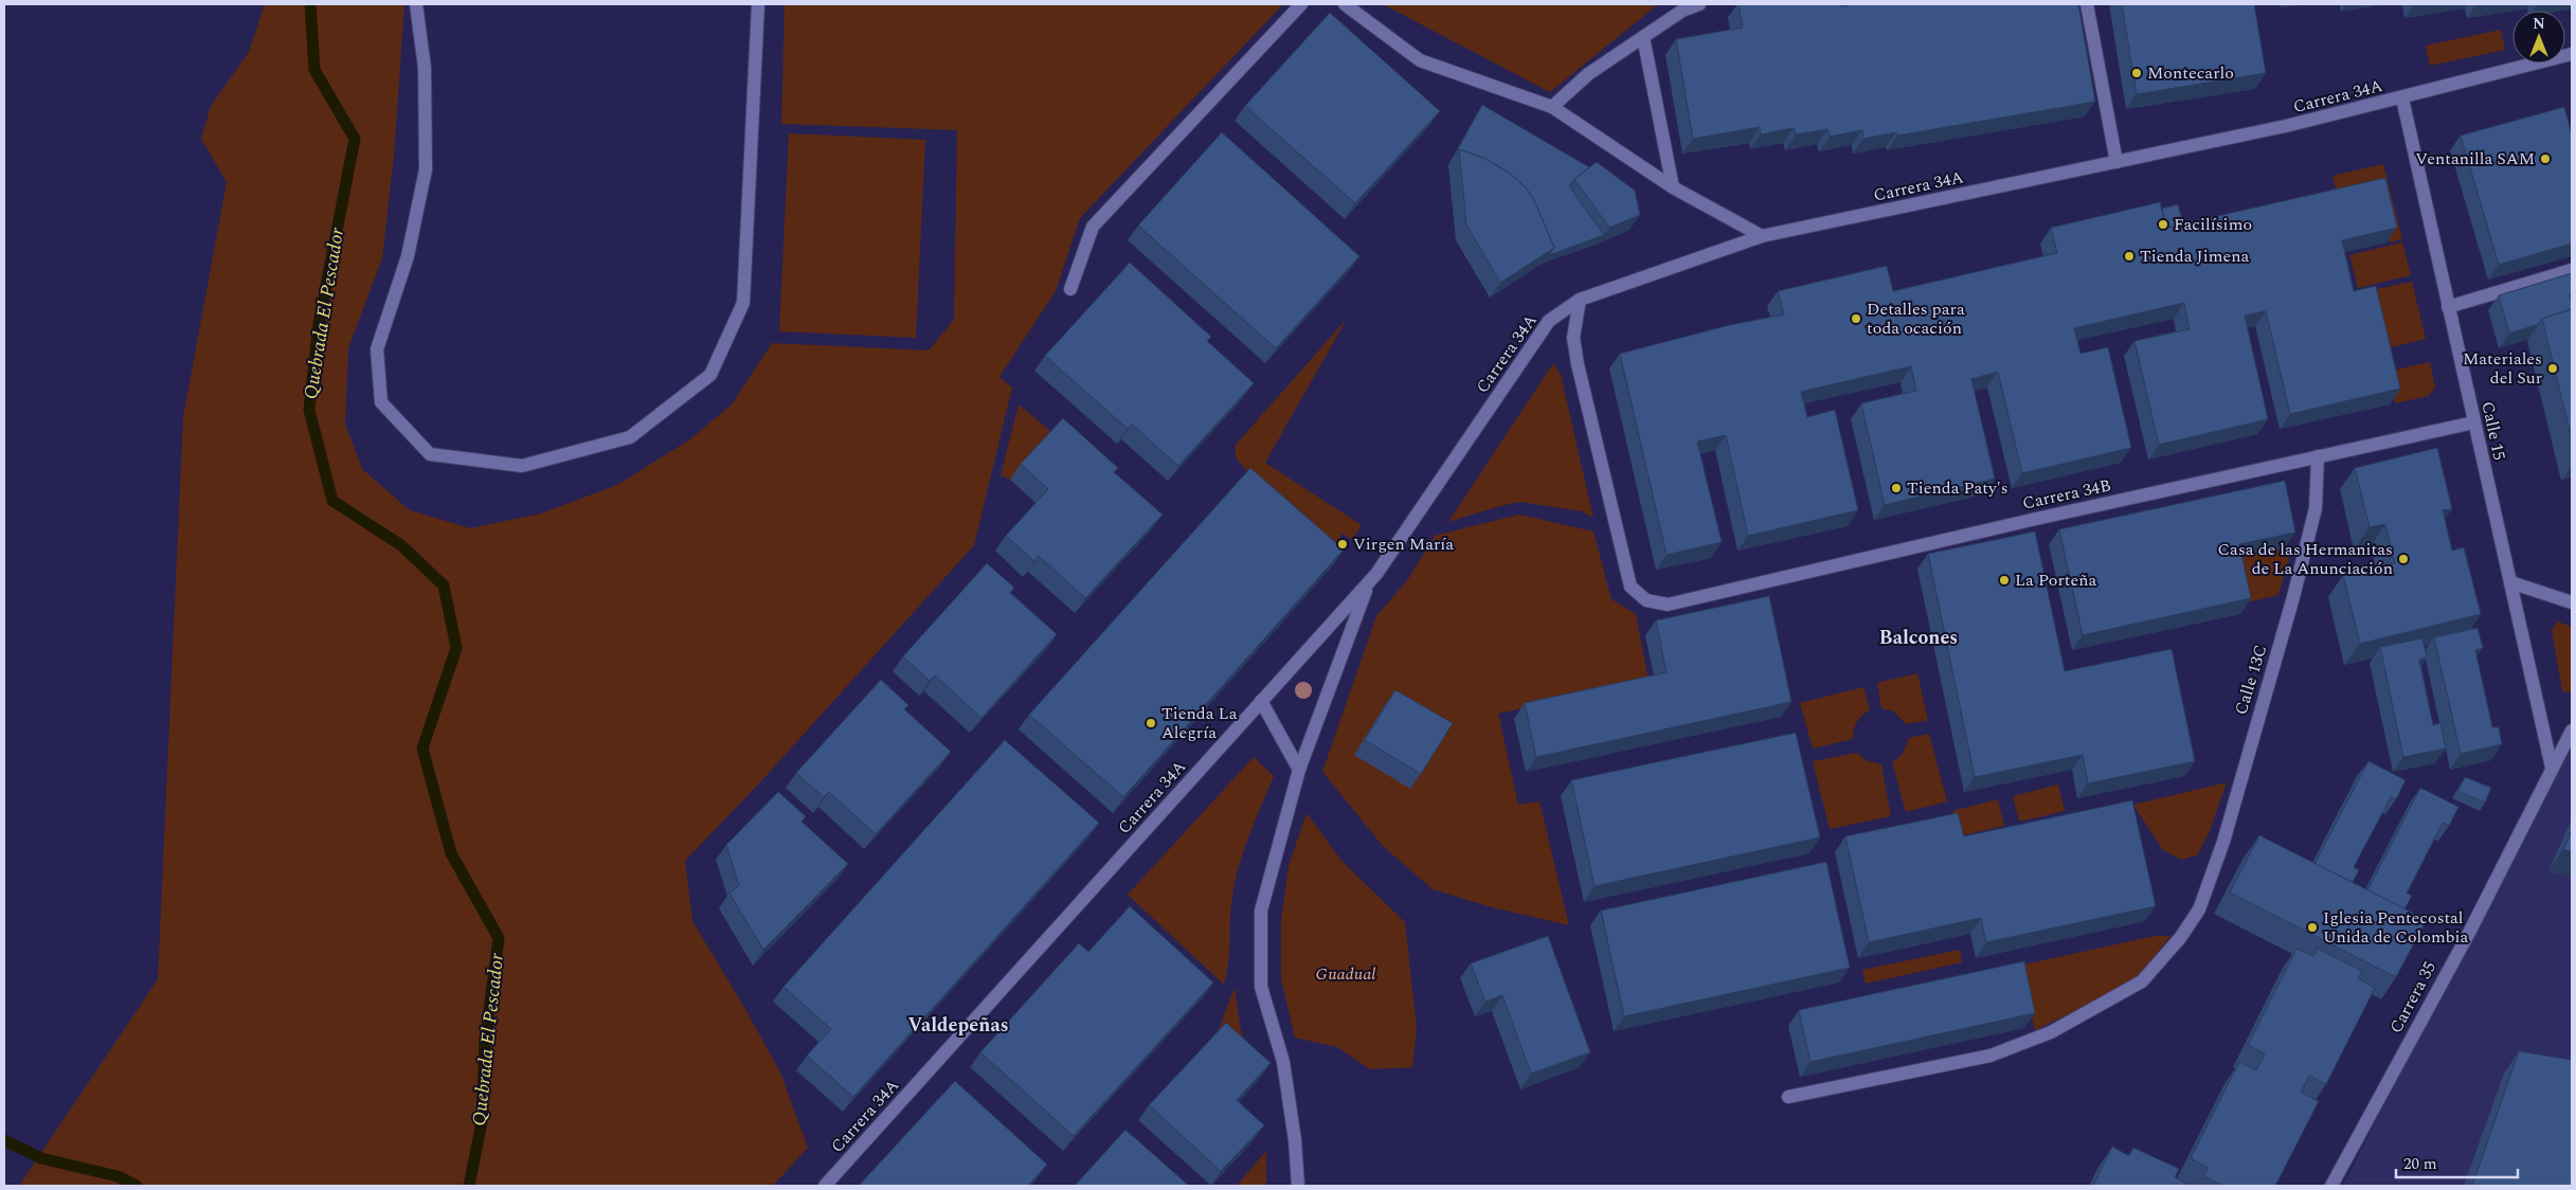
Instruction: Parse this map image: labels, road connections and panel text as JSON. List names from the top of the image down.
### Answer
{
  "streets": {
    "street": [
      "Carrera 34A",
      "Calle 15",
      "Carrera 34B",
      "Calle 13C",
      "Carrera 35"
    ]
  },
  "crossings": [
    ["Carrera 34A", "Calle 15"],
    ["Carrera 34A", "Carrera 34B"],
    ["Calle 15", "Carrera 34B"],
    ["Calle 15", "Carrera 35"],
    ["Carrera 34B", "Calle 13C"]
  ],
  "districts": ["Balcones", "Valdepeñas"],
  "water": ["Quebrada El Pescador"],
  "parks": ["Guadual"],
  "places": [
    "Montecarlo",
    "Ventanilla SAM",
    "Facilísimo",
    "Tienda Jimena",
    "Detalles para toda ocación",
    "Materiales del Sur",
    "Tienda Paty's",
    "Virgen María",
    "Casa de las Hermanitas de La Anunciación",
    "La Porteña",
    "Tienda La Alegría",
    "Iglesia Pentecostal Unida de Colombia"
  ],
  "scale_bar": "20 m",
  "north": "top"
}
